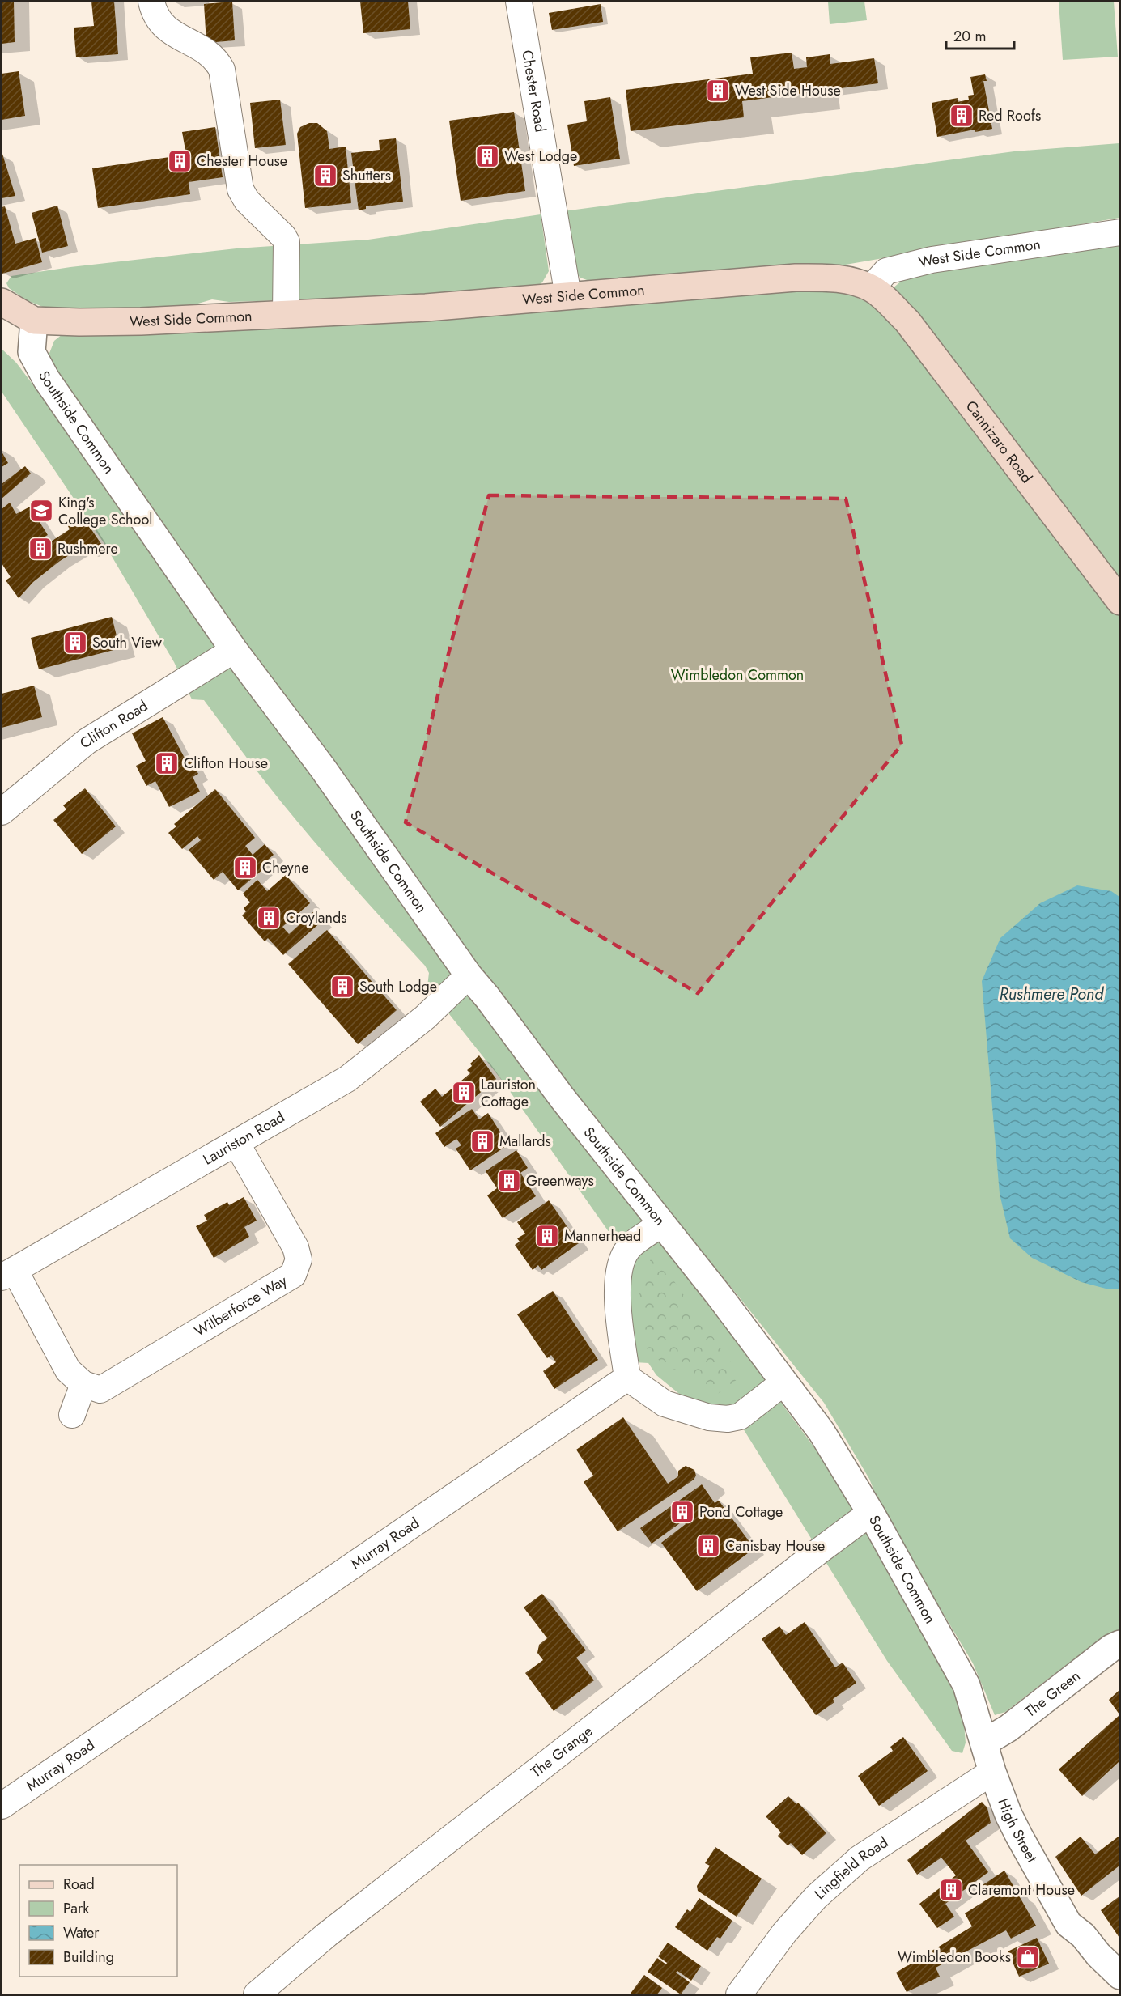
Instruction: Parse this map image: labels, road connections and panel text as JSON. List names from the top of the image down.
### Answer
{
  "streets": {
    "main road": ["West Side Common", "Cannizaro Road"],
    "street": [
      "Chester Road",
      "Southside Common",
      "Clifton Road",
      "Lauriston Road",
      "Wilberforce Way",
      "Murray Road",
      "The Green",
      "The Grange",
      "High Street",
      "Lingfield Road"
    ]
  },
  "crossings": [
    ["Chester Road", "West Side Common"],
    ["West Side Common", "Southside Common"],
    ["West Side Common", "Cannizaro Road"],
    ["Southside Common", "Clifton Road"],
    ["Southside Common", "Lauriston Road"],
    ["Southside Common", "The Green"],
    ["Southside Common", "The Grange"],
    ["Southside Common", "High Street"],
    ["Southside Common", "Lingfield Road"],
    ["Lauriston Road", "Wilberforce Way"],
    ["High Street", "Lingfield Road"]
  ],
  "water": ["Rushmere Pond"],
  "parks": ["Wimbledon Common"],
  "places": {
    "building": [
      "West Side House",
      "Red Roofs",
      "West Lodge",
      "Chester House",
      "Shutters",
      "Rushmere",
      "South View",
      "Clifton House",
      "Cheyne",
      "Croylands",
      "South Lodge",
      "Lauriston Cottage",
      "Mallards",
      "Greenways",
      "Mannerhead",
      "Pond Cottage",
      "Canisbay House",
      "Claremont House"
    ],
    "school or university": ["King's College School"],
    "shop": ["Wimbledon Books"]
  },
  "legend": [
    "Road",
    "Park",
    "Water",
    "Building"
  ],
  "scale_bar": "20 m"
}
